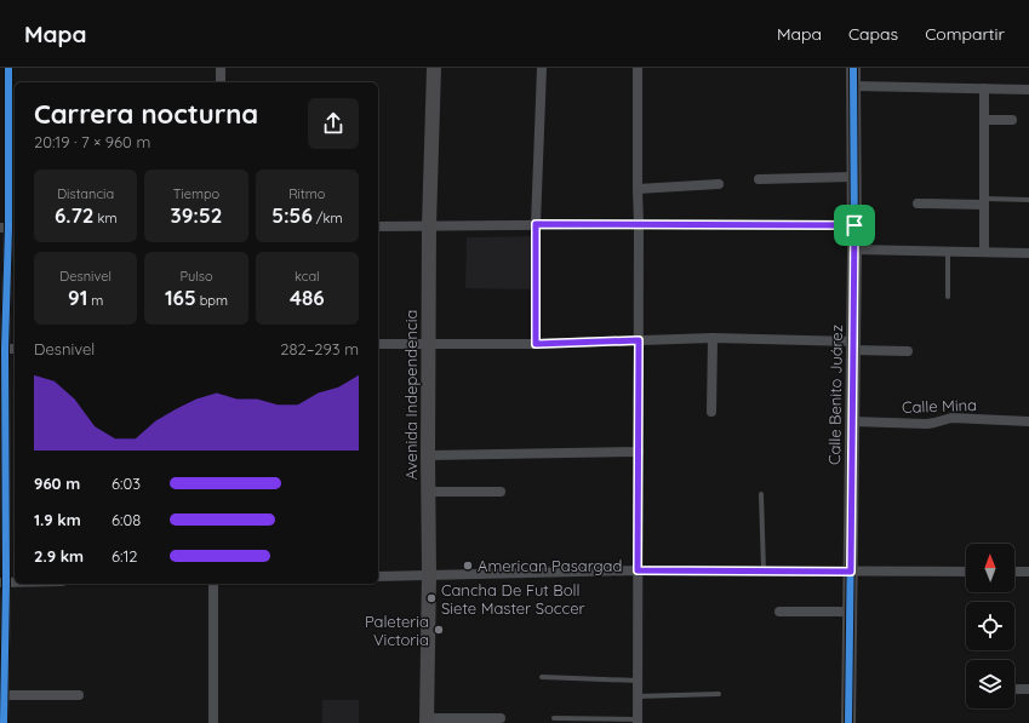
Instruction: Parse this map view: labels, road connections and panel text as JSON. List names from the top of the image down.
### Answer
{
  "streets": {
    "main road": ["Avenida Independencia", "Calle Benito Juárez"],
    "street": ["Calle Mina"]
  },
  "crossings": [
    ["Calle Benito Juárez", "Calle Mina"]
  ],
  "places": ["American Pasargad", "Cancha De Fut Boll Siete Master Soccer", "Paleteria Victoria"],
  "north": "top",
  "page": {
    "header": "Mapa",
    "nav": ["Mapa", "Capas", "Compartir"],
    "heading": ["Carrera nocturna", "20:19 · 7 × 960 m"],
    "stats": [
      ["Distancia", "6.72 km"],
      ["Tiempo", "39:52"],
      ["Ritmo", "5:56 /km"],
      ["Desnivel", "91 m"],
      ["Pulso", "165 bpm"],
      ["kcal", "486"]
    ],
    "chart": ["Desnivel", "282–293 m"],
    "list": [
      {
        "name": "960 m",
        "note": "6:03"
      },
      {
        "name": "1.9 km",
        "note": "6:08"
      },
      {
        "name": "2.9 km",
        "note": "6:12"
      }
    ]
  }
}
